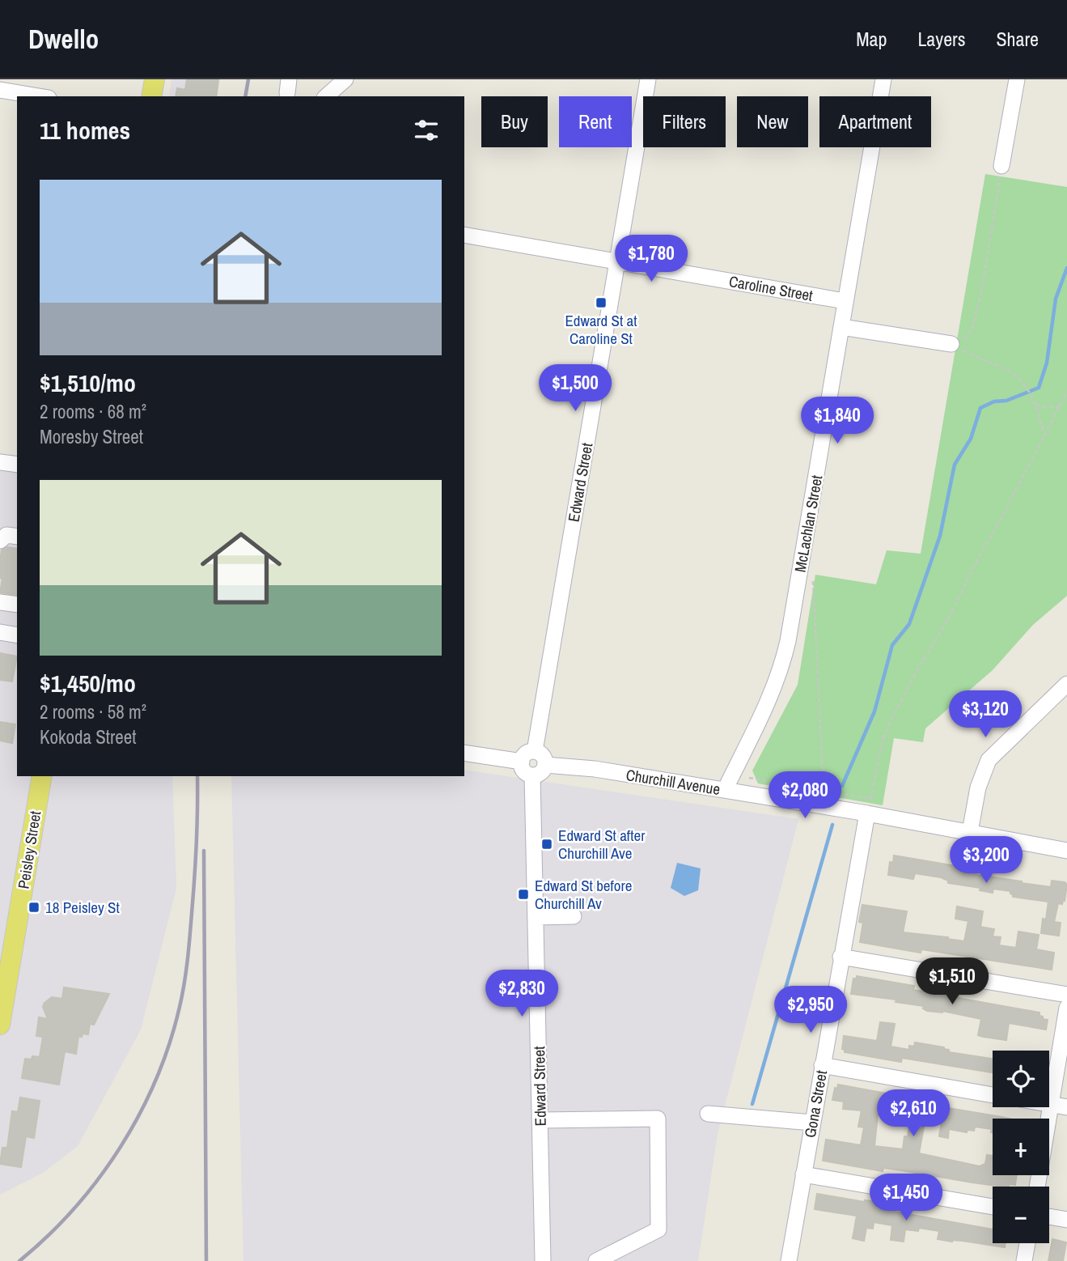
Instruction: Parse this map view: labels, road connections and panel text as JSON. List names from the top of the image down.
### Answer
{
  "streets": {
    "main road": ["Peisley Street"],
    "street": [
      "Caroline Street",
      "Edward Street",
      "McLachlan Street",
      "Churchill Avenue",
      "Gona Street"
    ]
  },
  "crossings": [
    ["Caroline Street", "Edward Street"],
    ["Caroline Street", "McLachlan Street"],
    ["Edward Street", "Churchill Avenue"],
    ["McLachlan Street", "Churchill Avenue"],
    ["Churchill Avenue", "Gona Street"]
  ],
  "places": {
    "transit": [
      "Edward St at Caroline St",
      "Edward St after Churchill Ave",
      "Edward St before Churchill Av",
      "18 Peisley St"
    ]
  },
  "page": {
    "header": "Dwello",
    "nav": ["Map", "Layers", "Share"],
    "chip": [
      "Buy",
      "Rent",
      "Filters",
      "New",
      "Apartment"
    ],
    "heading": "11 homes",
    "list": [
      {
        "name": "$1,510/mo",
        "note": "2 rooms · 68 m² · Moresby Street"
      },
      {
        "name": "$1,450/mo",
        "note": "2 rooms · 58 m² · Kokoda Street"
      }
    ],
    "price": [
      "$1,780",
      "$1,500",
      "$1,840",
      "$3,120",
      "$2,080",
      "$3,200",
      "$1,510",
      "$2,830",
      "$2,950",
      "$2,610",
      "$1,450"
    ],
    "map_buttons": ["+", "−"]
  }
}
